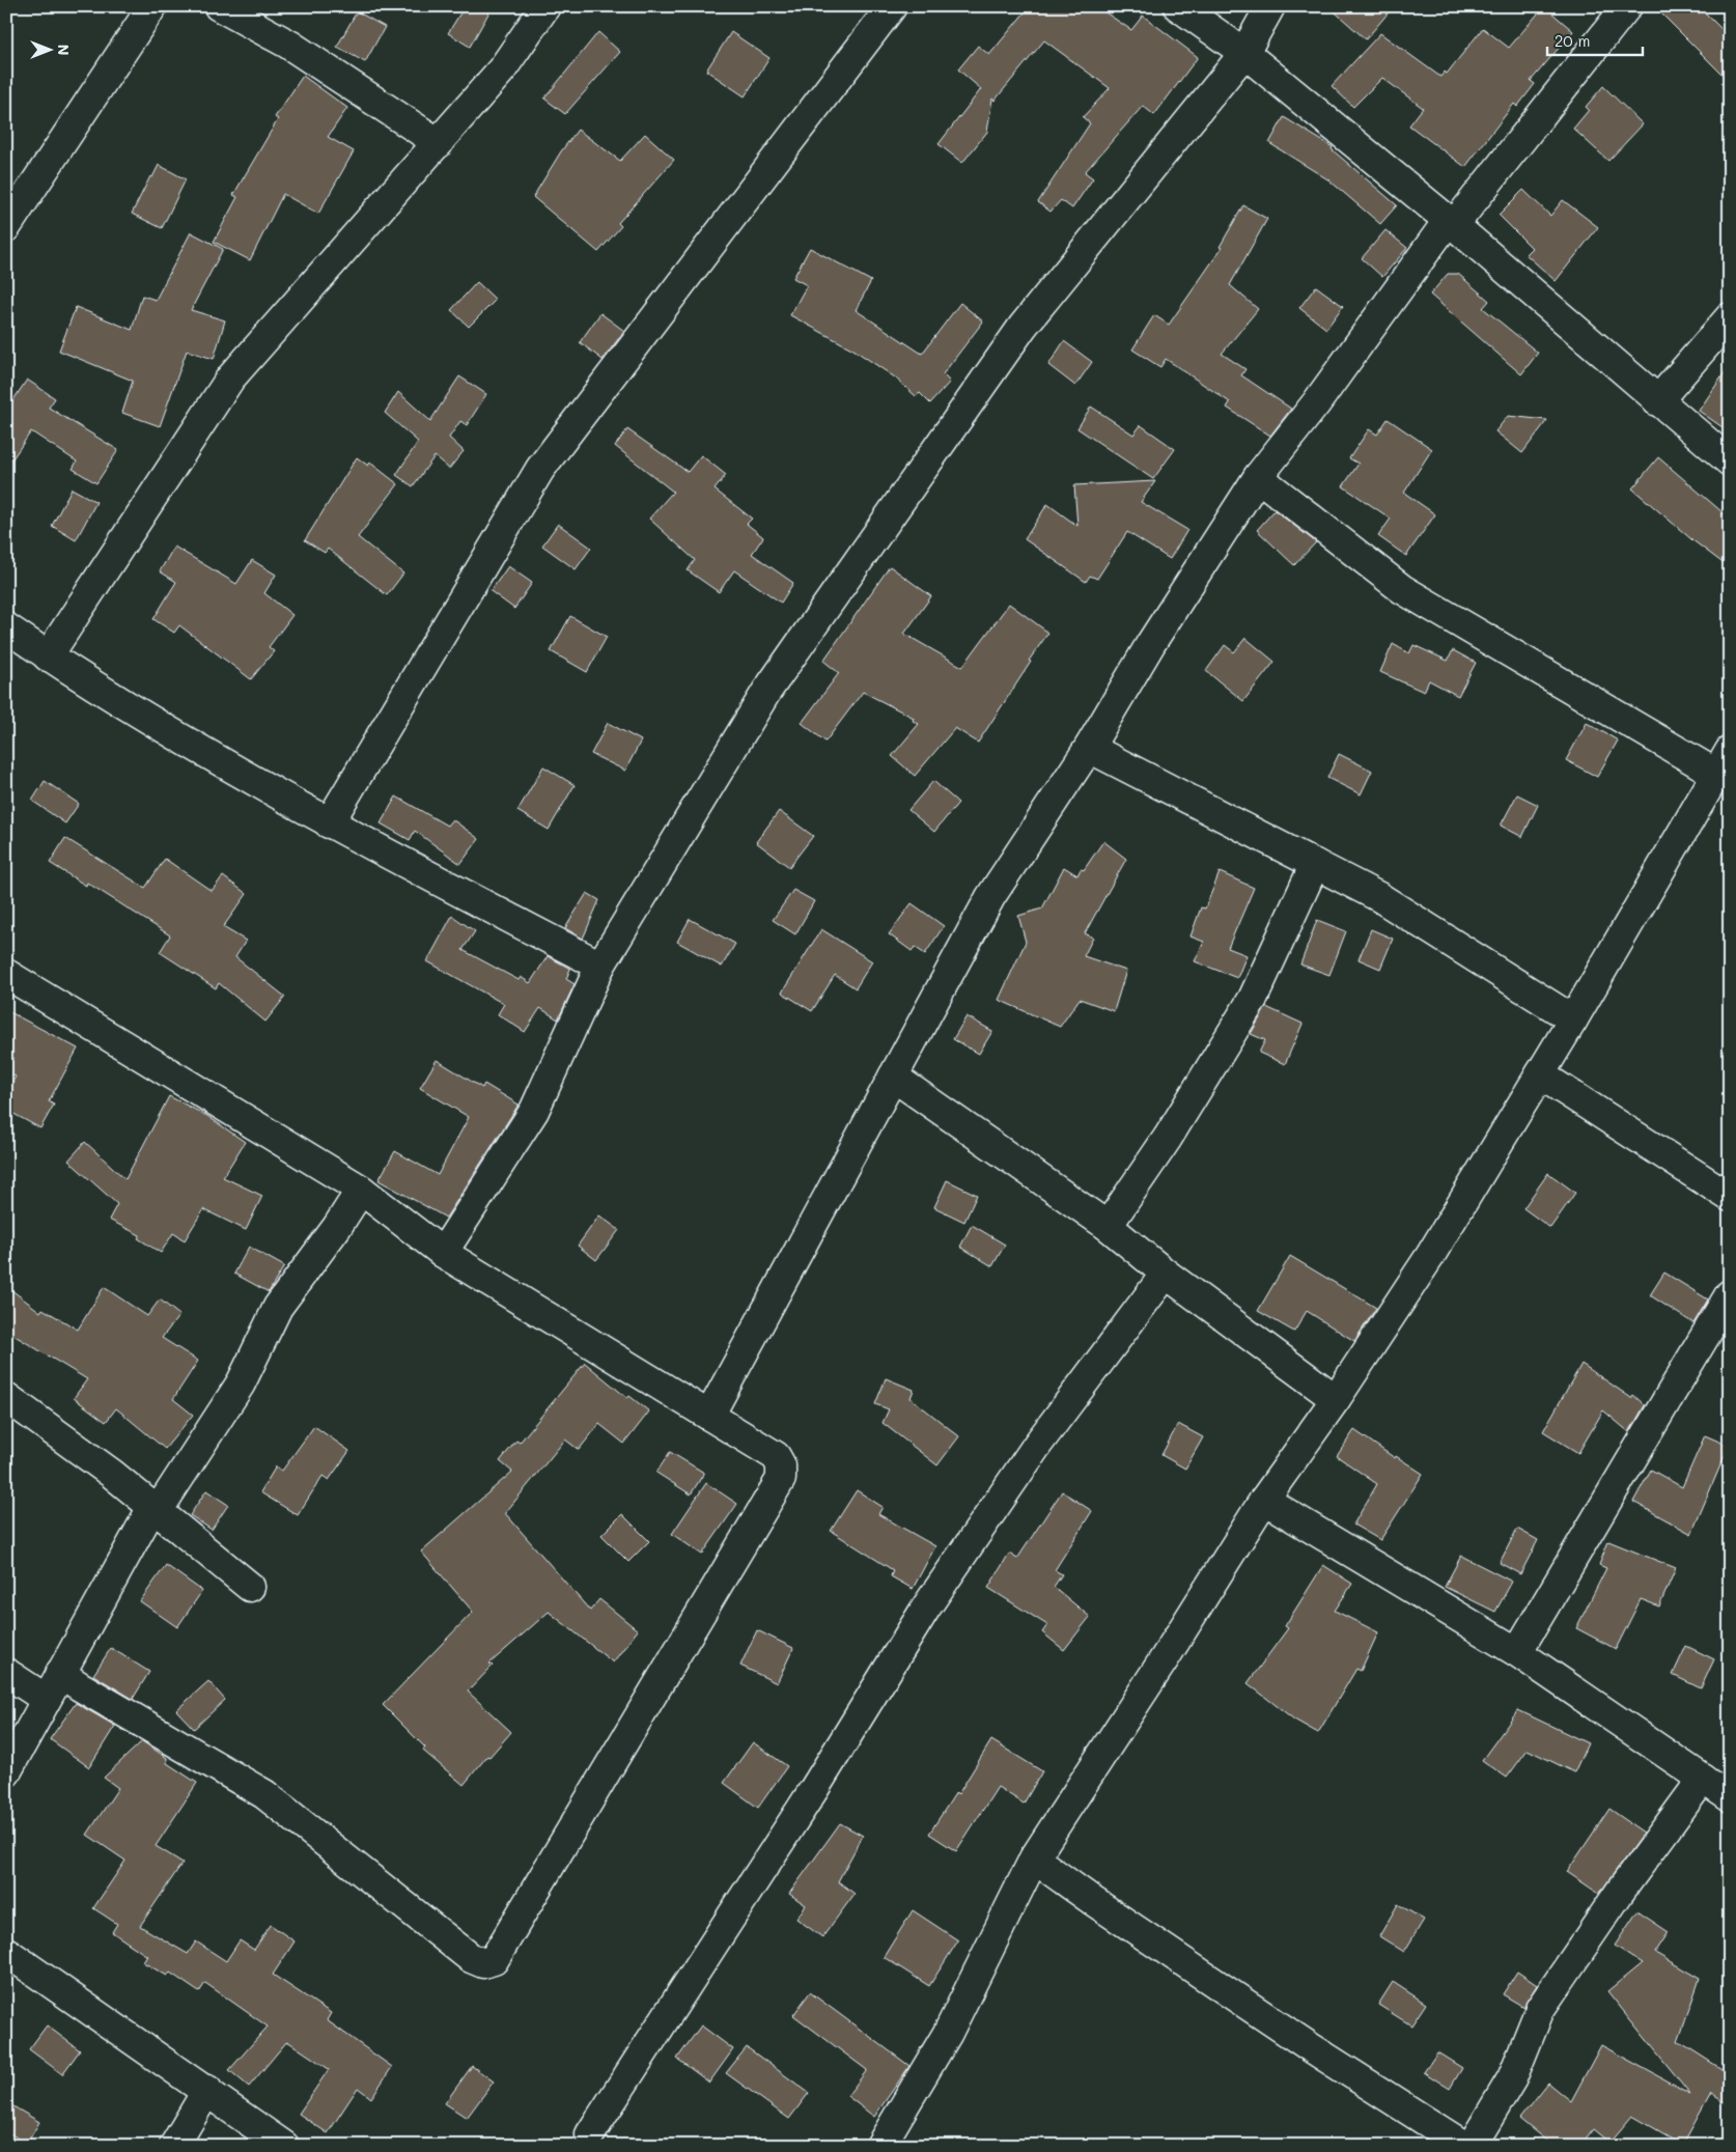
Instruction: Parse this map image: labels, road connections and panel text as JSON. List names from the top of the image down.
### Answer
{
  "scale_bar": "20 m",
  "north": "right"
}
